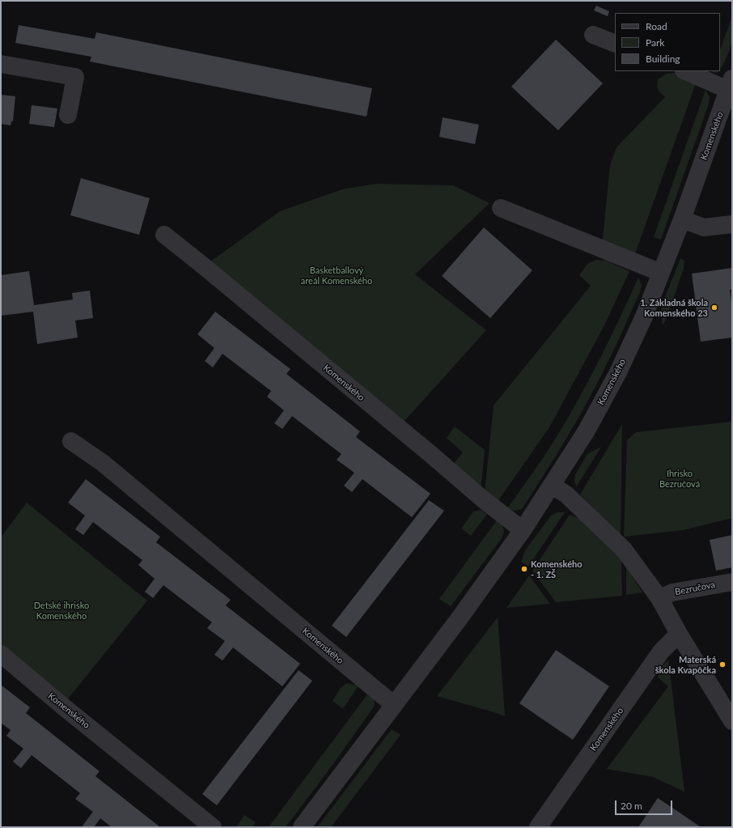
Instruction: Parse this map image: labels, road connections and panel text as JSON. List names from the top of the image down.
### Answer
{
  "streets": {
    "street": ["Komenského", "Bezručova"]
  },
  "parks": ["Basketballový areál Komenského", "Ihrisko Bezručová", "Detské ihrisko Komenského"],
  "places": ["1. Základná škola Komenského 23", "Komenského - 1. ZŠ", "Materská škola Kvapôčka"],
  "legend": ["Road", "Park", "Building"],
  "scale_bar": "20 m"
}
